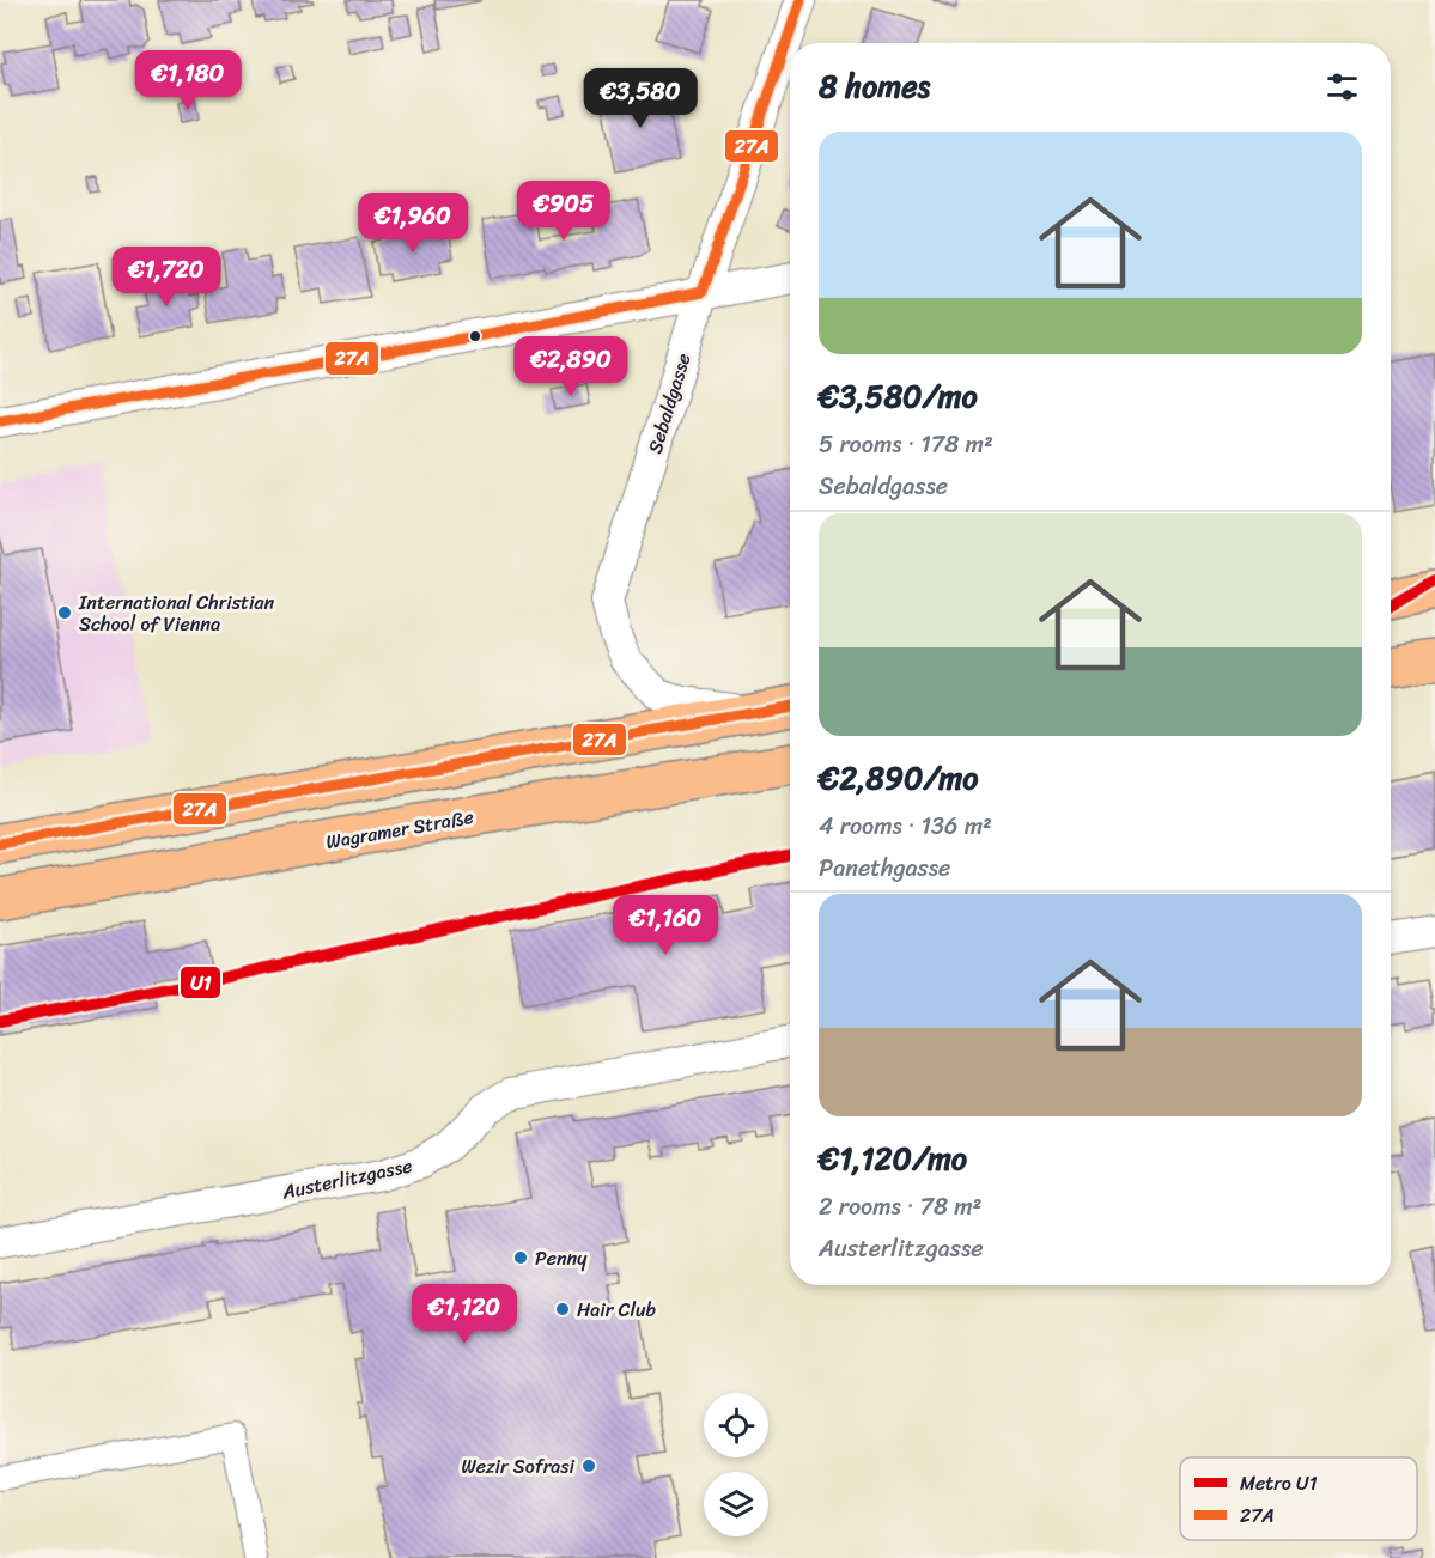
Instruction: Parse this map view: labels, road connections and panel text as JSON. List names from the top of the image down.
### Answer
{
  "streets": {
    "main road": ["Wagramer Straße"],
    "street": ["Sebaldgasse", "Austerlitzgasse"]
  },
  "places": [
    "International Christian School of Vienna",
    "Penny",
    "Hair Club",
    "Wezir Sofrasi"
  ],
  "lines": ["transit line 27A", "metro line U1"],
  "legend": ["Metro U1", "27A"],
  "page": {
    "heading": "8 homes",
    "price": [
      "€1,180",
      "€3,580",
      "€905",
      "€1,960",
      "€1,720",
      "€2,890",
      "€1,160",
      "€1,120"
    ],
    "list": [
      {
        "name": "€3,580/mo",
        "note": "5 rooms · 178 m² · Sebaldgasse"
      },
      {
        "name": "€2,890/mo",
        "note": "4 rooms · 136 m² · Panethgasse"
      },
      {
        "name": "€1,120/mo",
        "note": "2 rooms · 78 m² · Austerlitzgasse"
      }
    ]
  }
}
